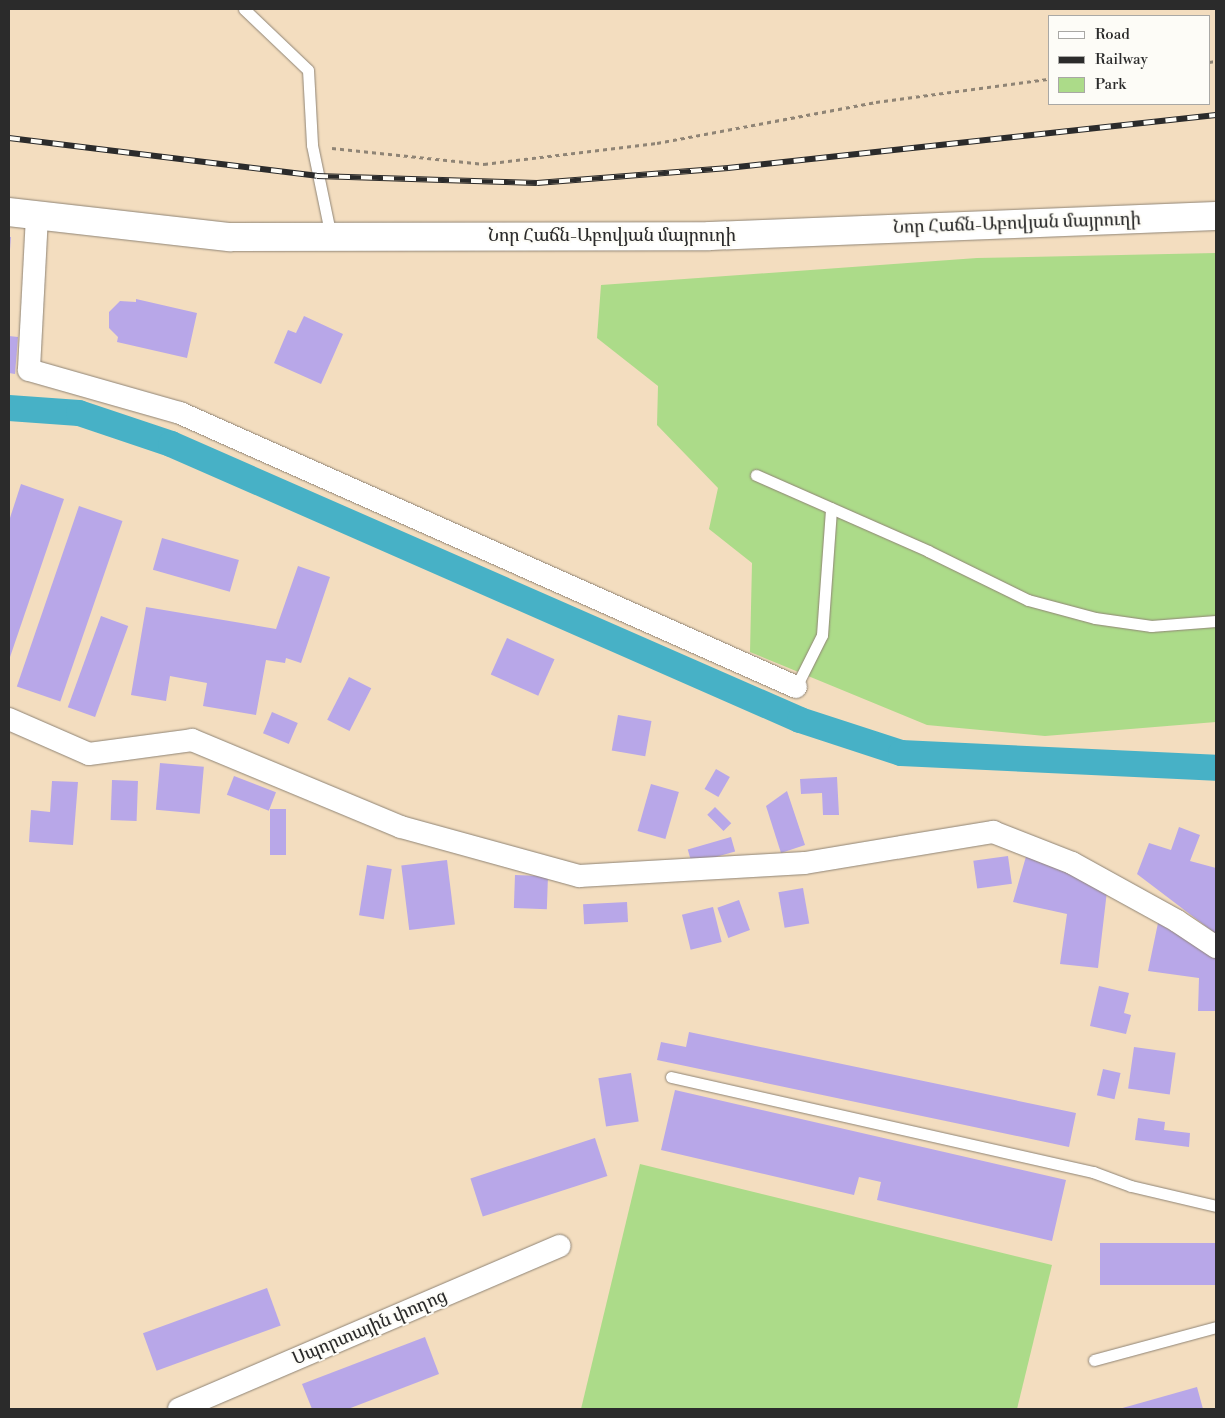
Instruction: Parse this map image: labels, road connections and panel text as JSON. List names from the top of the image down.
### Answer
{
  "streets": {
    "main road": ["Նոր Հաճն-Աբովյան մայրուղի"],
    "street": ["Սպորտային փողոց"]
  },
  "legend": ["Road", "Railway", "Park"]
}
